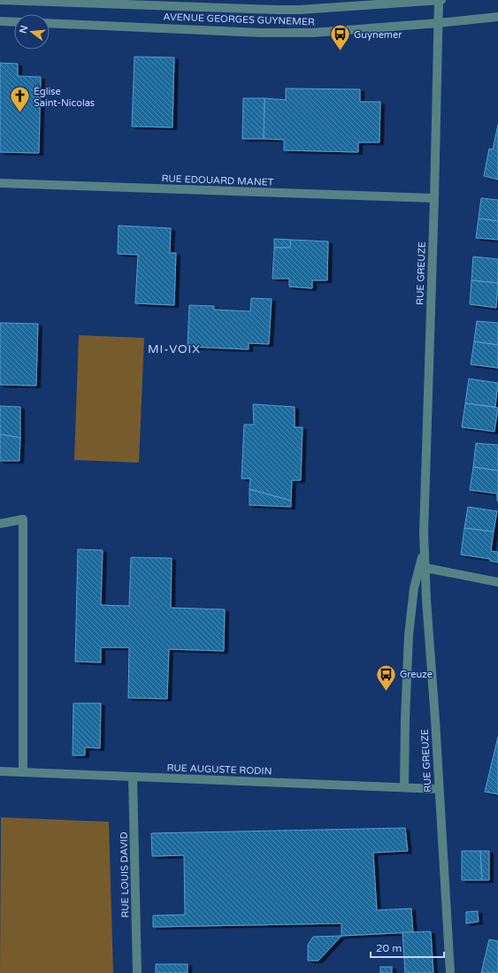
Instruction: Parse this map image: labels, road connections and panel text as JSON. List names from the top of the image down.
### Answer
{
  "streets": {
    "street": [
      "AVENUE GEORGES GUYNEMER",
      "RUE EDOUARD MANET",
      "RUE GREUZE",
      "RUE AUGUSTE RODIN",
      "RUE LOUIS DAVID"
    ]
  },
  "crossings": [
    ["AVENUE GEORGES GUYNEMER", "RUE GREUZE"],
    ["RUE EDOUARD MANET", "RUE GREUZE"],
    ["RUE GREUZE", "RUE AUGUSTE RODIN"],
    ["RUE AUGUSTE RODIN", "RUE LOUIS DAVID"]
  ],
  "districts": ["MI-VOIX"],
  "places": {
    "bus stop": ["Guynemer", "Greuze"],
    "church": ["Église Saint-Nicolas"]
  },
  "scale_bar": "20 m",
  "north": "left"
}
